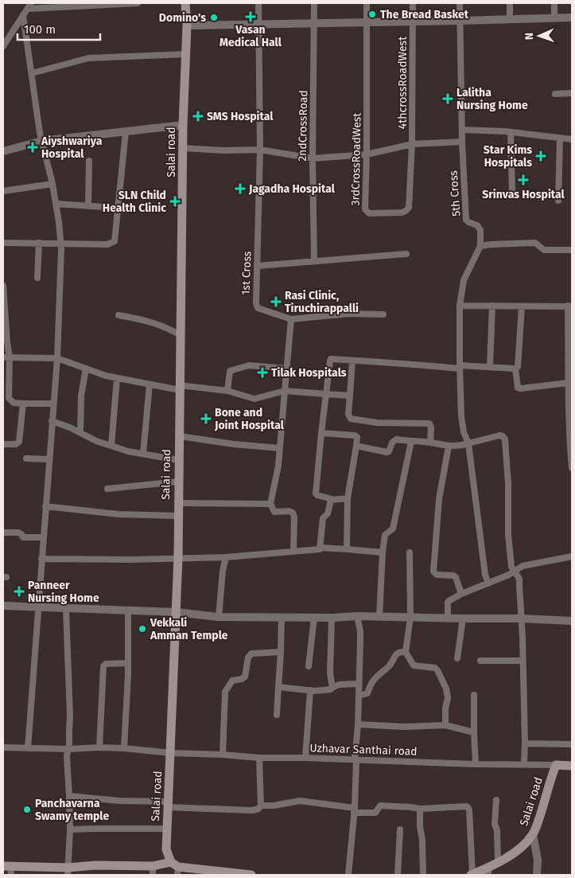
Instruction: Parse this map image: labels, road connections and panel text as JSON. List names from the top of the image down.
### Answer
{
  "streets": {
    "main road": ["Salai road"],
    "street": [
      "4thcrossRoadWest",
      "2ndCrossRoad",
      "3rdCrossRoadWest",
      "5th Cross",
      "1st Cross",
      "Uzhavar Santhai road"
    ]
  },
  "crossings": [
    ["4thcrossRoadWest", "3rdCrossRoadWest"],
    ["Salai road", "Uzhavar Santhai road"]
  ],
  "places": {
    "other": [
      "The Bread Basket",
      "Domino's",
      "Vekkali Amman Temple",
      "Panchavarna Swamy temple"
    ],
    "health": [
      "Vasan Medical Hall",
      "Lalitha Nursing Home",
      "SMS Hospital",
      "Aiyshwariya Hospital",
      "Star Kims Hospitals",
      "Srinvas Hospital",
      "Jagadha Hospital",
      "SLN Child Health Clinic",
      "Rasi Clinic, Tiruchirappalli",
      "Tilak Hospitals",
      "Bone and Joint Hospital",
      "Panneer Nursing Home"
    ]
  },
  "scale_bar": "100 m",
  "north": "left"
}
